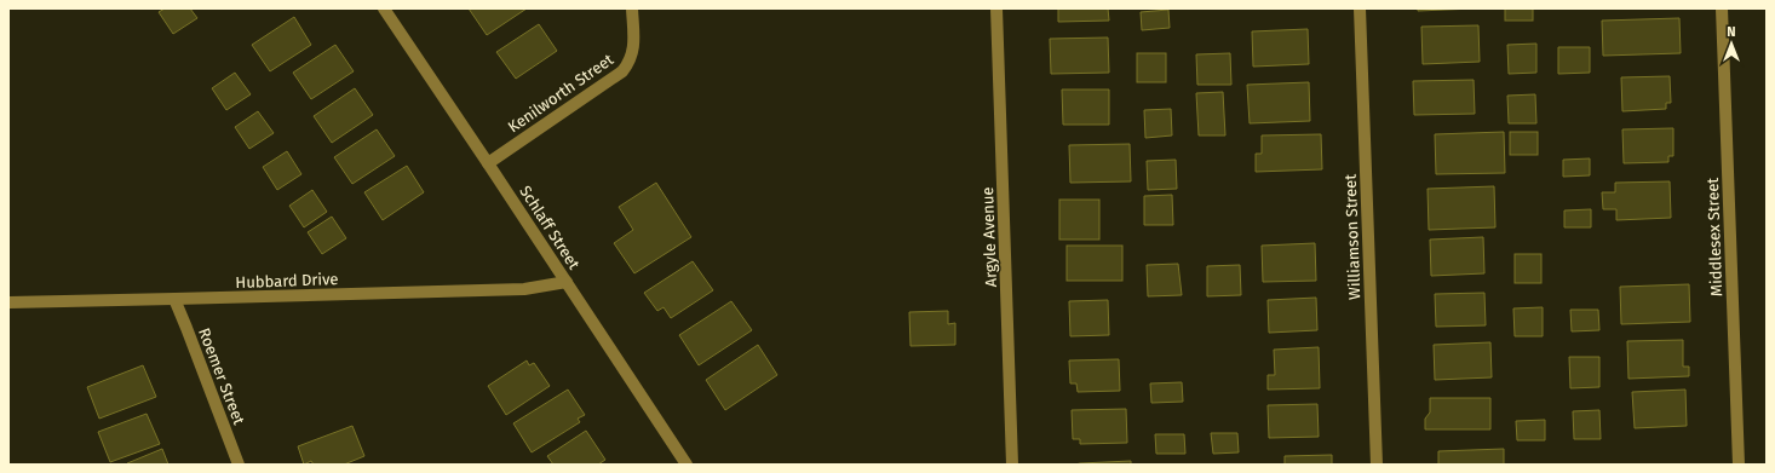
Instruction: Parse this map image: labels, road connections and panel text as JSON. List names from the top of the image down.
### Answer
{
  "streets": {
    "street": [
      "Kenilworth Street",
      "Schlaff Street",
      "Argyle Avenue",
      "Williamson Street",
      "Middlesex Street",
      "Hubbard Drive",
      "Roemer Street"
    ]
  },
  "crossings": [
    ["Kenilworth Street", "Schlaff Street"],
    ["Schlaff Street", "Hubbard Drive"],
    ["Hubbard Drive", "Roemer Street"]
  ],
  "north": "top"
}
